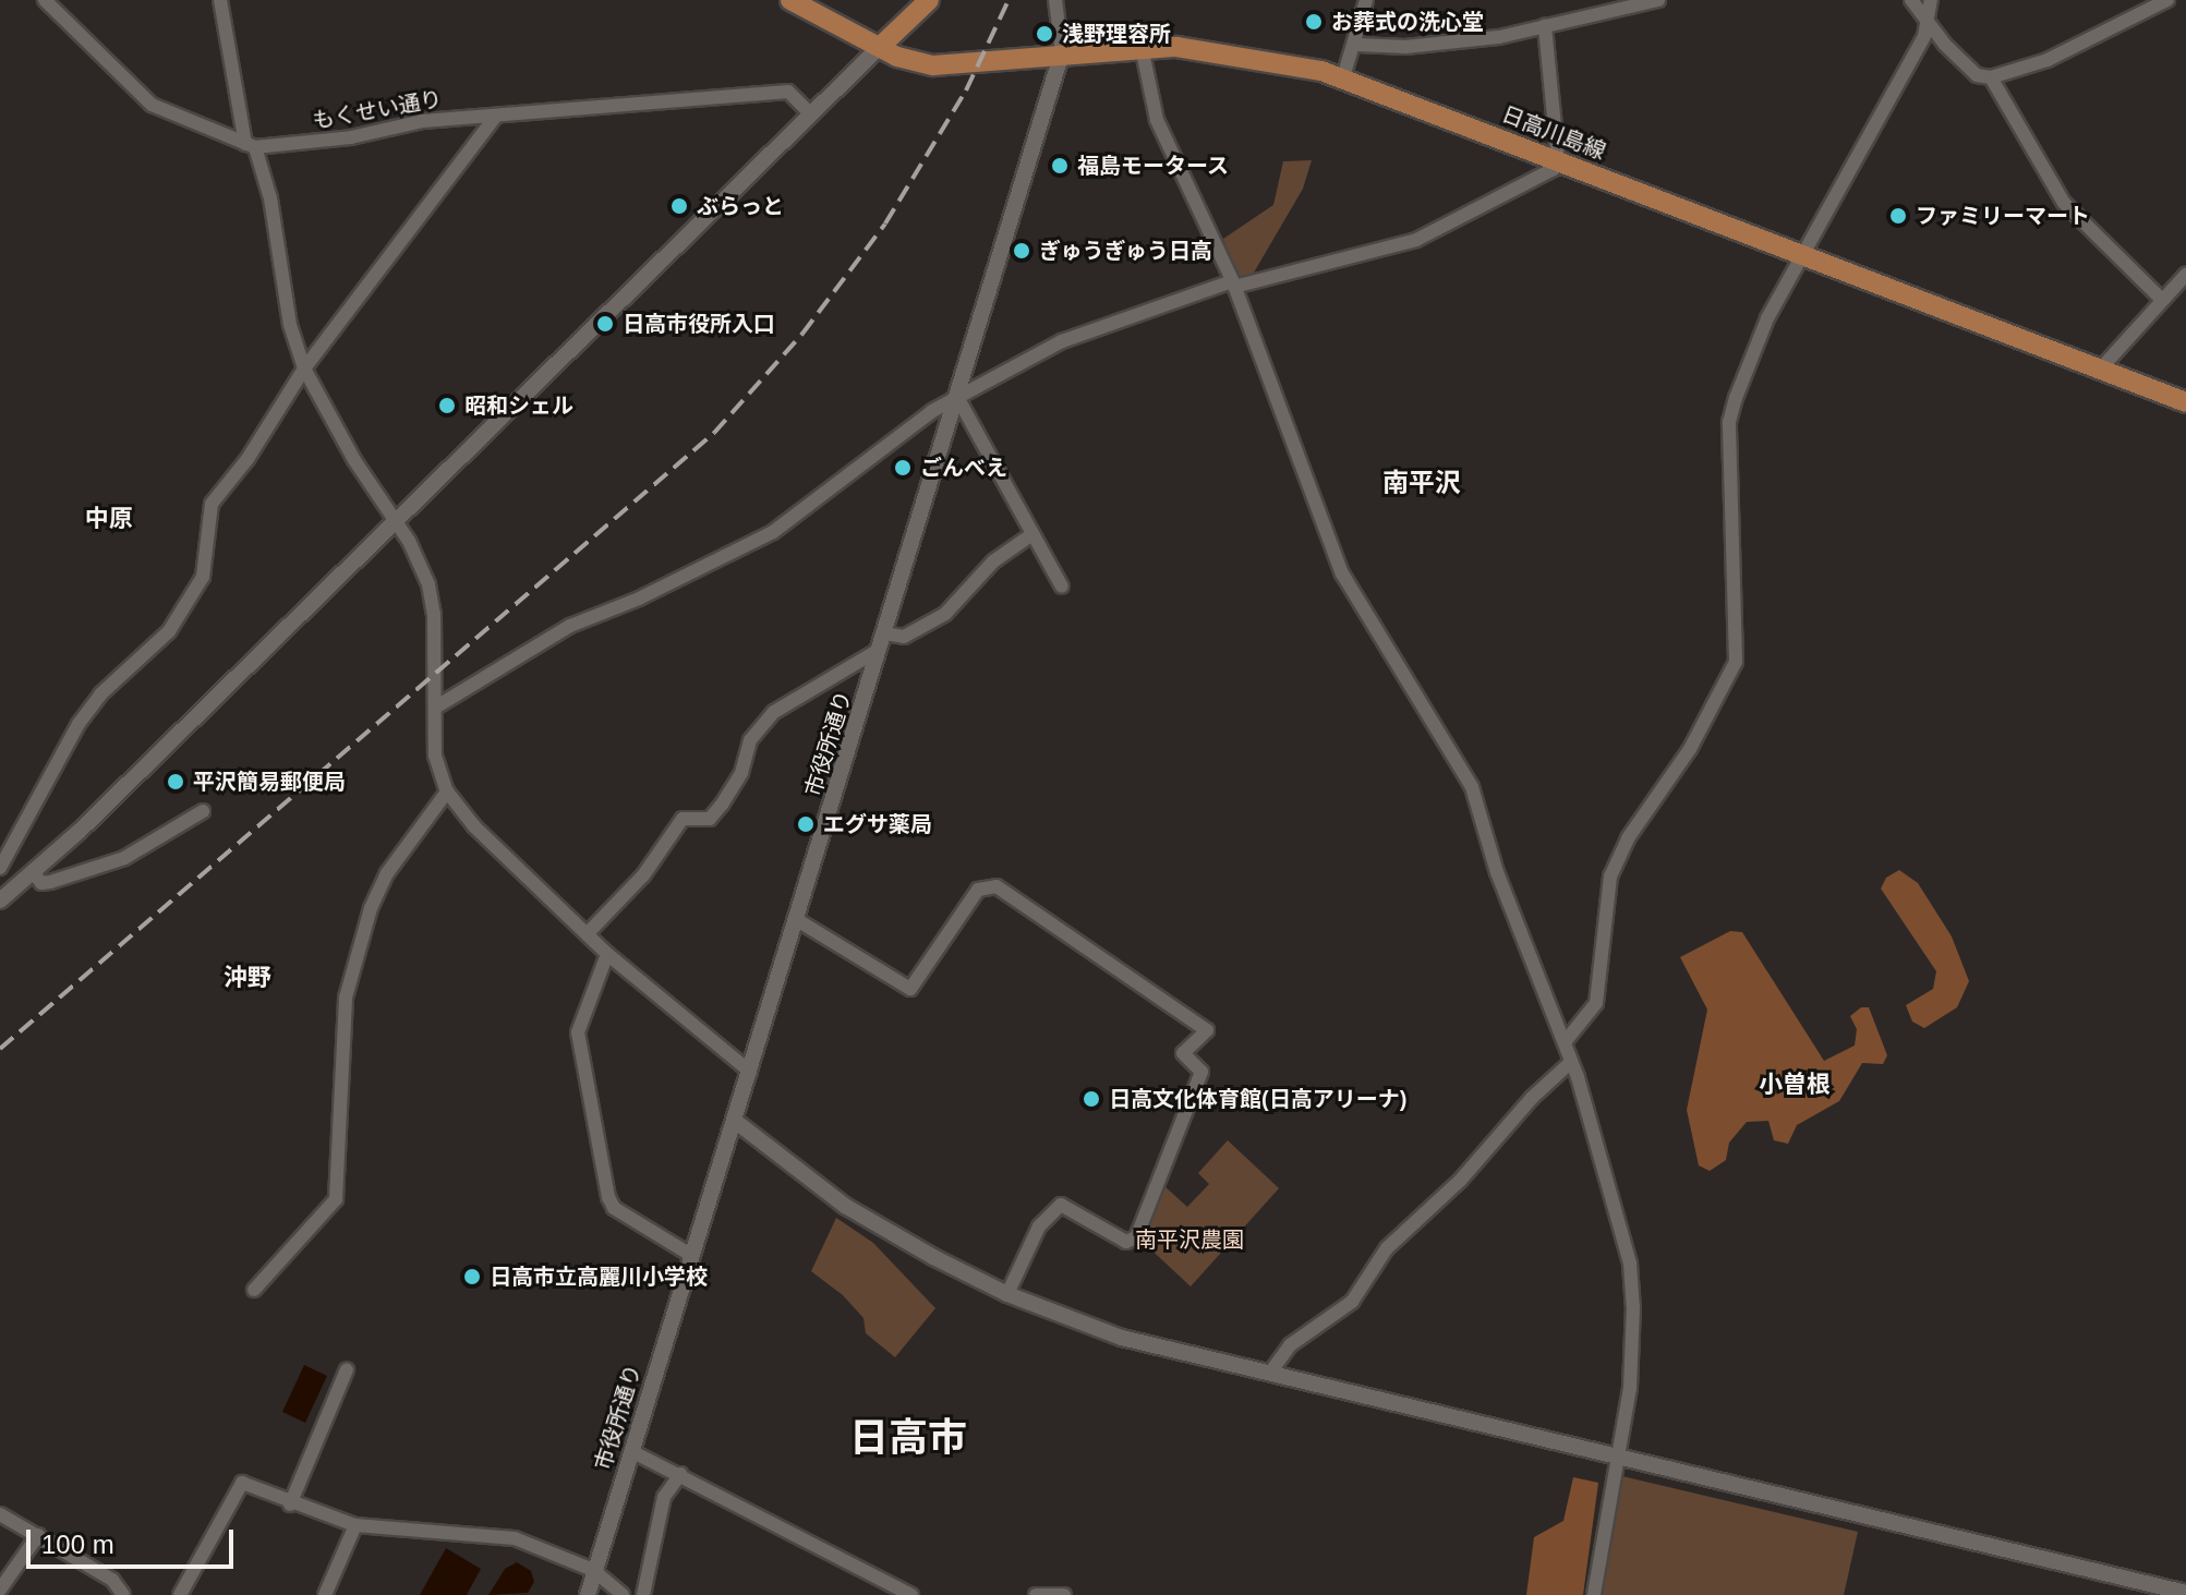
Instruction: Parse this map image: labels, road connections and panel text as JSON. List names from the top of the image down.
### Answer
{
  "streets": {
    "main road": ["日高川島線"],
    "street": ["もくせい通り", "市役所通り"]
  },
  "crossings": [
    ["日高川島線", "市役所通り"]
  ],
  "districts": [
    "南平沢",
    "中原",
    "沖野",
    "小曽根",
    "日高市"
  ],
  "parks": ["南平沢農園"],
  "places": [
    "お葬式の洗心堂",
    "浅野理容所",
    "福島モータース",
    "ぶらっと",
    "ファミリーマート",
    "ぎゅうぎゅう日高",
    "日高市役所入口",
    "昭和シェル",
    "ごんべえ",
    "平沢簡易郵便局",
    "エグサ薬局",
    "日高文化体育館(日高アリーナ)",
    "日高市立高麗川小学校"
  ],
  "scale_bar": "100 m"
}
